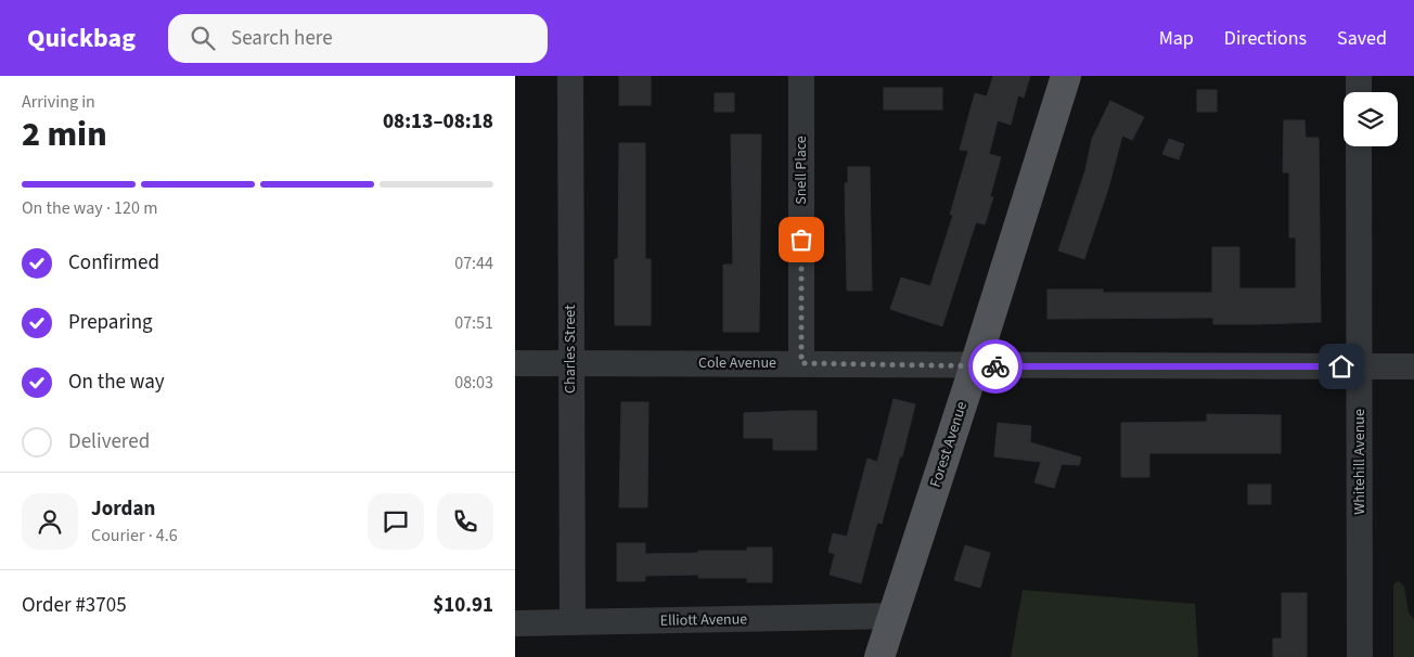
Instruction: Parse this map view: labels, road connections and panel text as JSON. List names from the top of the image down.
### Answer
{
  "streets": {
    "main road": ["Forest Avenue"],
    "street": [
      "Snell Place",
      "Charles Street",
      "Cole Avenue",
      "Whitehill Avenue",
      "Elliott Avenue"
    ]
  },
  "crossings": [
    ["Snell Place", "Cole Avenue"],
    ["Charles Street", "Cole Avenue"],
    ["Charles Street", "Elliott Avenue"],
    ["Cole Avenue", "Forest Avenue"],
    ["Cole Avenue", "Whitehill Avenue"],
    ["Forest Avenue", "Elliott Avenue"]
  ],
  "page": {
    "header": "Quickbag",
    "search": "Search here",
    "nav": ["Map", "Directions", "Saved"],
    "heading": ["2 min", "Arriving in", "08:13–08:18"],
    "panel": [
      "Jordan",
      "Courier · 4.6",
      "Order #3705",
      "$10.91"
    ],
    "bar": "On the way · 120 m",
    "list": [
      ["Confirmed", "07:44"],
      ["Preparing", "07:51"],
      ["On the way", "08:03"],
      "Delivered"
    ]
  }
}
